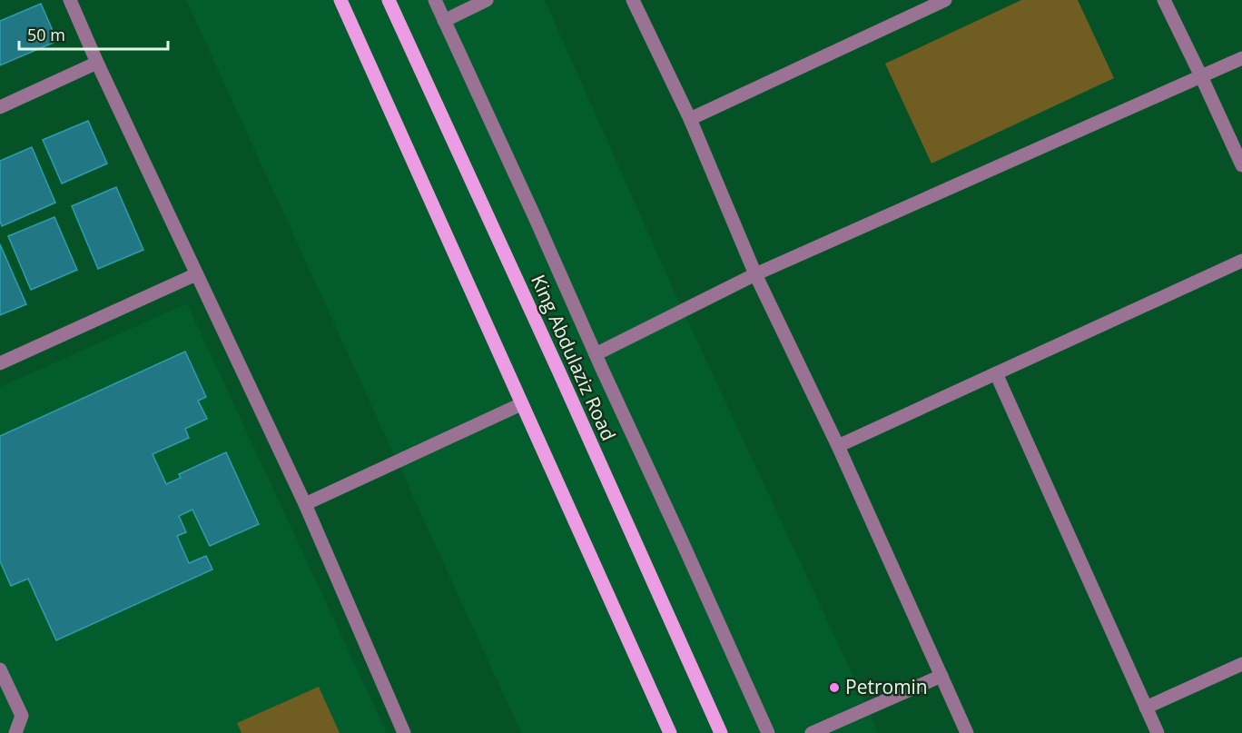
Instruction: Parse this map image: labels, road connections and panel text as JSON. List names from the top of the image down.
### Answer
{
  "streets": {
    "main road": ["King Abdulaziz Road"]
  },
  "places": ["Petromin"],
  "scale_bar": "50 m"
}
